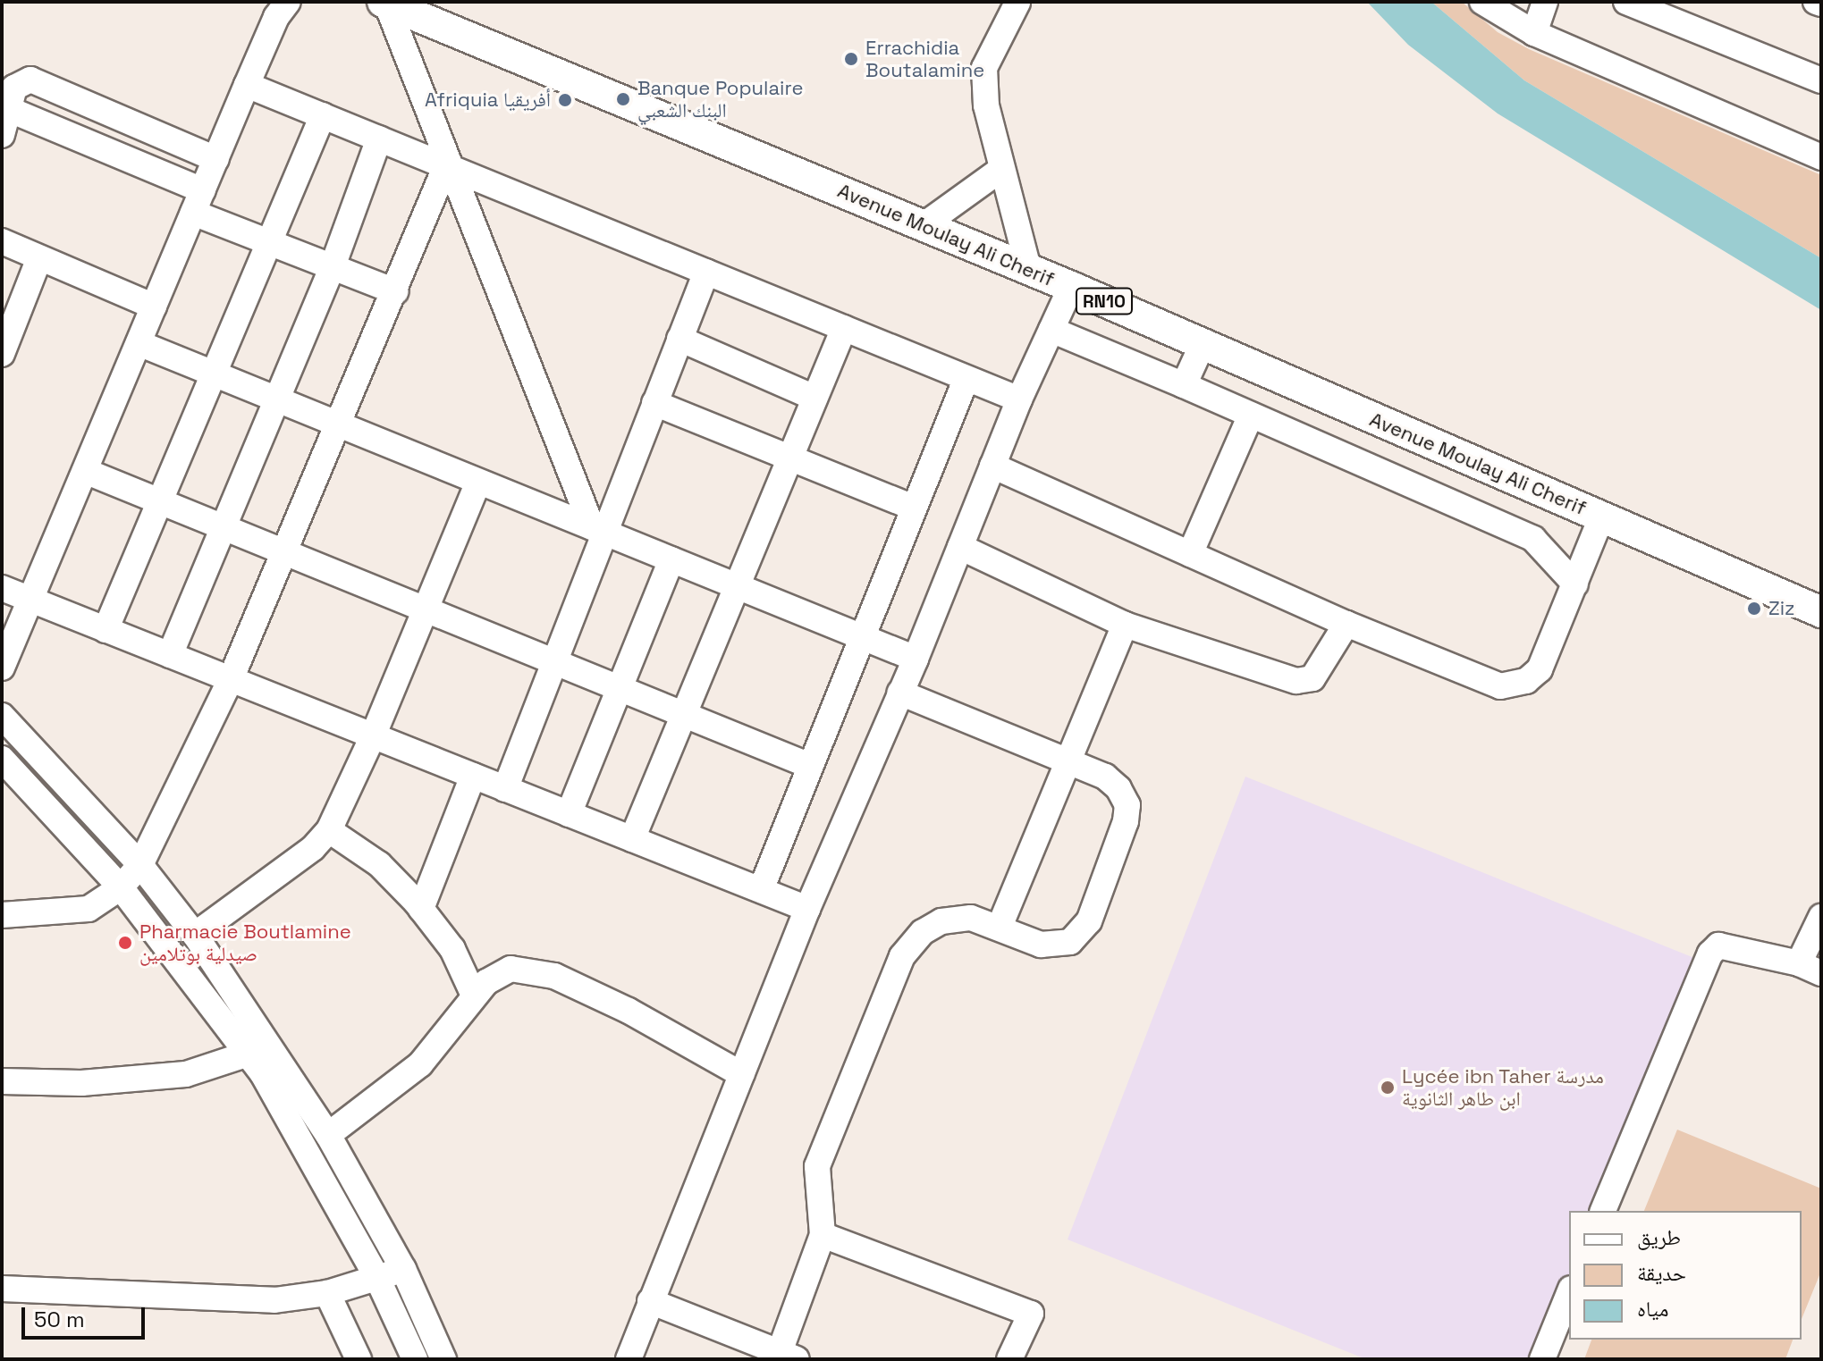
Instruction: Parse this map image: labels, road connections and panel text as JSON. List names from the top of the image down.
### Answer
{
  "streets": {
    "main road": ["Avenue Moulay Ali Cherif", "RN10"]
  },
  "places": [
    "Errachidia Boutalamine",
    "Banque Populaire البنك الشعبي",
    "Afriquia أفريقيا",
    "Ziz",
    "Pharmacie Boutlamine صيدلية بوتلامين",
    "Lycée ibn Taher مدرسة ابن طاهر الثانوية"
  ],
  "legend": ["طريق", "حديقة", "مياه"],
  "scale_bar": "50 m"
}
